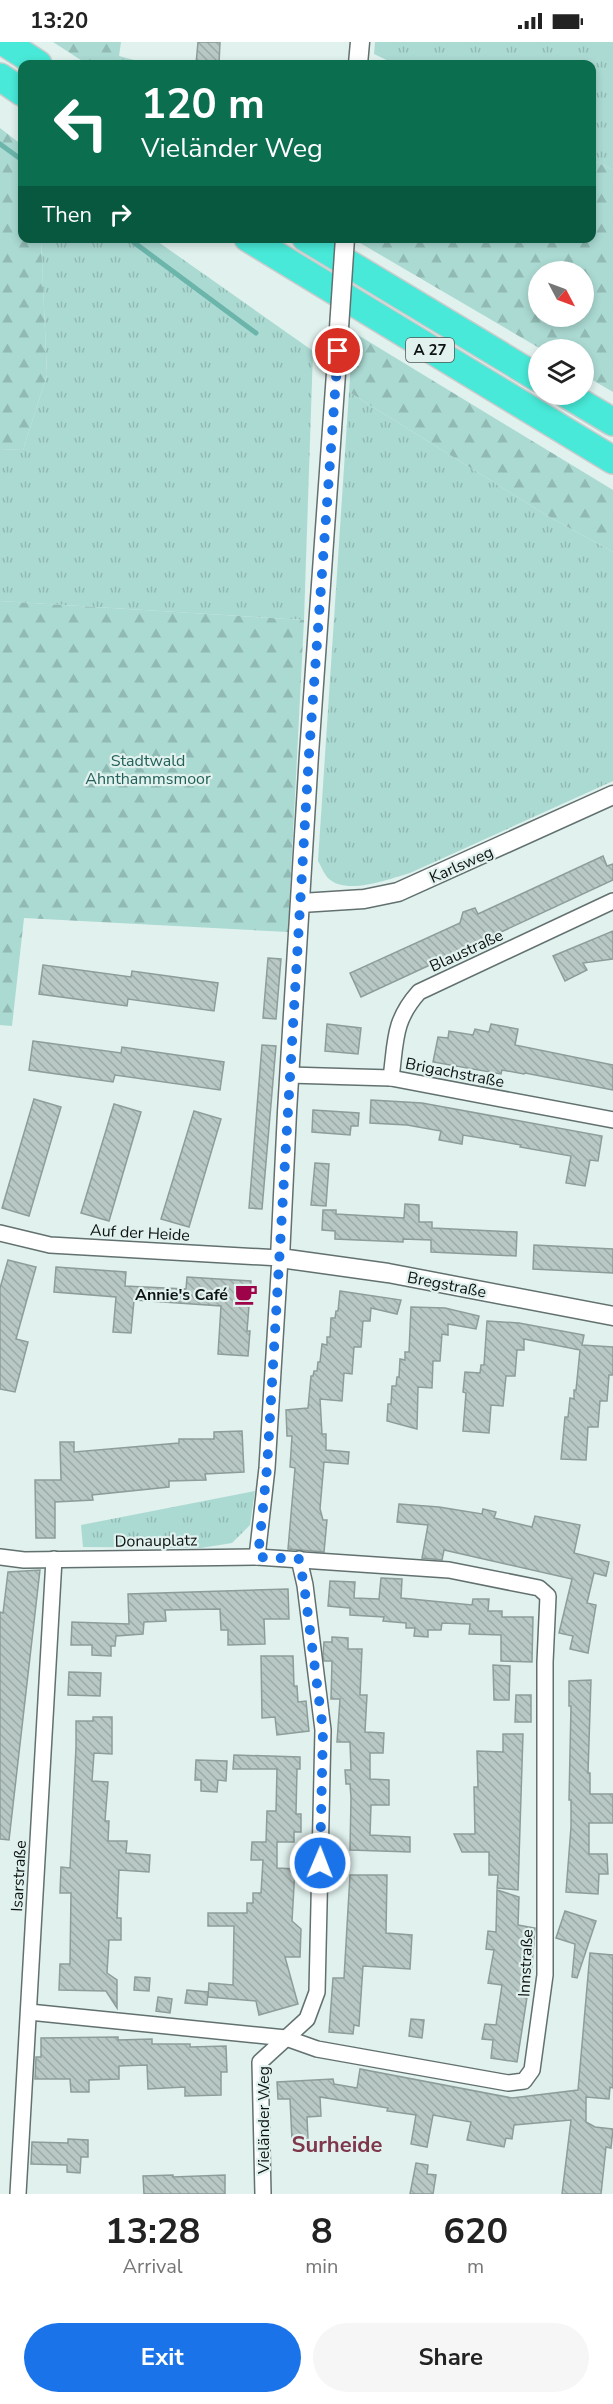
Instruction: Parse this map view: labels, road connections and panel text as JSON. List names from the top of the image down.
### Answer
{
  "streets": {
    "highway": ["A 27"],
    "street": [
      "Karlsweg",
      "Blaustraße",
      "Brigachstraße",
      "Auf der Heide",
      "Bregstraße",
      "Donauplatz",
      "Isarstraße",
      "Innstraße",
      "Vieländer Weg"
    ]
  },
  "crossings": [
    ["Blaustraße", "Brigachstraße"],
    ["Auf der Heide", "Bregstraße"],
    ["Donauplatz", "Isarstraße"],
    ["Isarstraße", "Innstraße"],
    ["Innstraße", "Vieländer Weg"]
  ],
  "districts": ["Surheide"],
  "parks": ["Stadtwald Ahnthammsmoor"],
  "places": {
    "cafe": ["Annie's Café"]
  },
  "north": "bottom right",
  "page": {
    "status": "13:20",
    "turn": ["120 m", "Vieländer Weg"],
    "then": "Then",
    "eta": [
      "13:28",
      "Arrival",
      "8",
      "min",
      "620",
      "m"
    ],
    "buttons": ["Exit", "Share"]
  }
}
